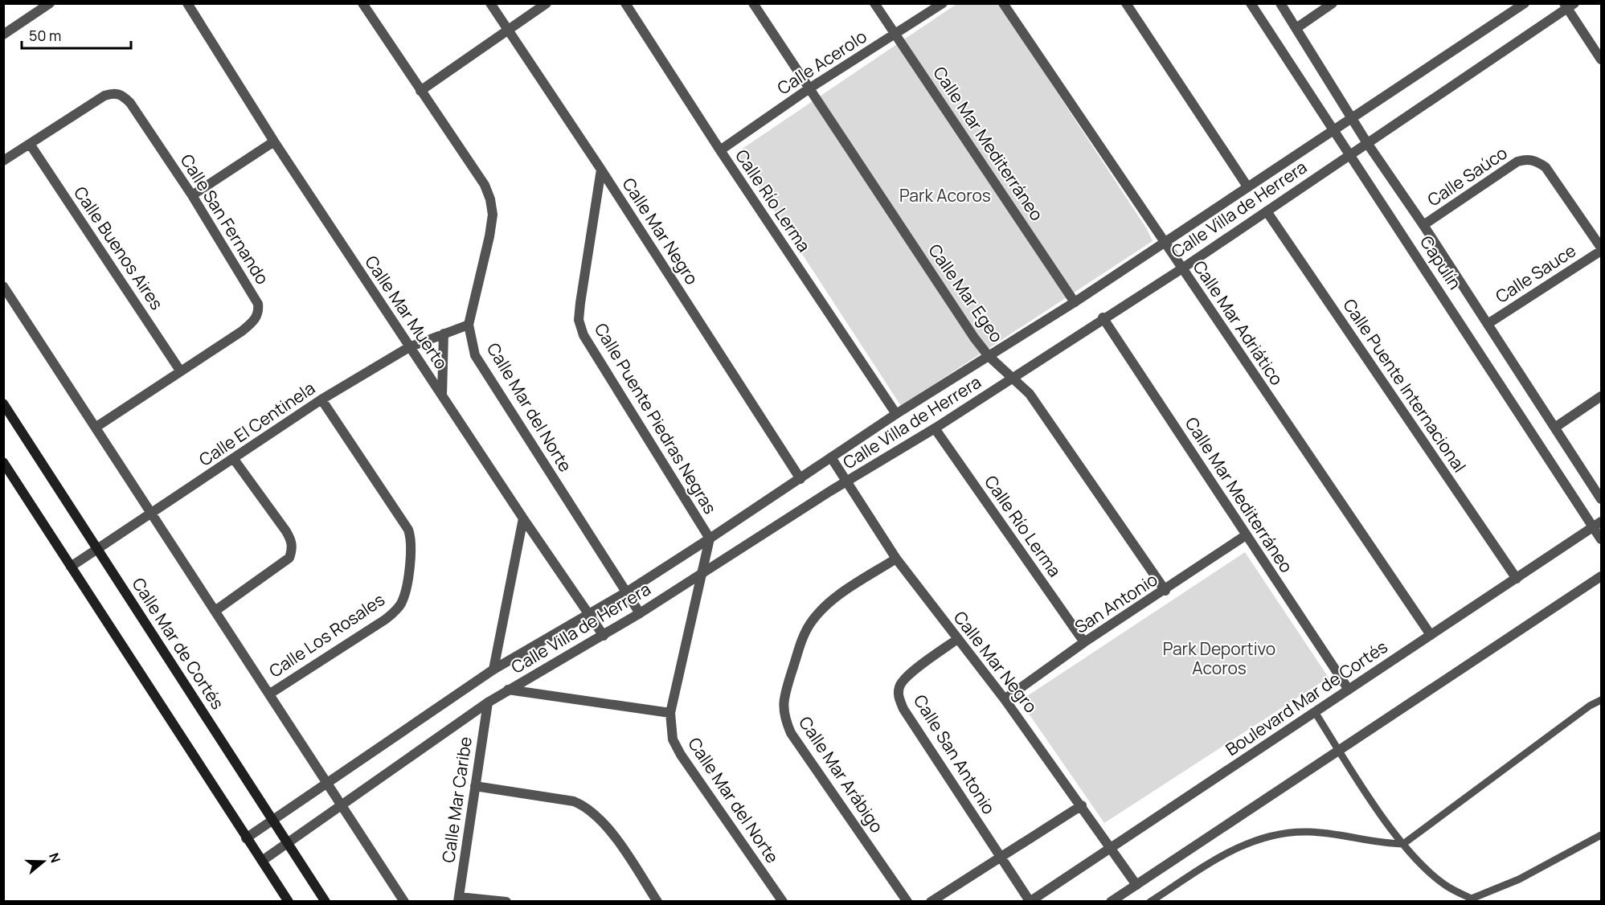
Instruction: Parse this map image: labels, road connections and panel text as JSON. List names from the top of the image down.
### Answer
{
  "streets": {
    "main road": ["Calle Mar de Cortés"],
    "street": [
      "Calle Acerolo",
      "Calle Mar Mediterráneo",
      "Calle Saúco",
      "Calle Río Lerma",
      "Calle Villa de Herrera",
      "Calle San Fernando",
      "Calle Mar Negro",
      "Calle Buenos Aires",
      "Capulín",
      "Calle Sauce",
      "Calle Mar Egeo",
      "Calle Mar Muerto",
      "Calle Mar Adriático",
      "Calle Puente Internacional",
      "Calle Mar del Norte",
      "Calle Puente Piedras Negras",
      "Calle El Centinela",
      "San Antonio",
      "Calle Los Rosales",
      "Boulevard Mar de Cortés",
      "Calle San Antonio",
      "Calle Mar Arábigo",
      "Calle Mar Caribe"
    ]
  },
  "crossings": [
    ["Calle Acerolo", "Calle Mar Mediterráneo"],
    ["Calle Acerolo", "Calle Río Lerma"],
    ["Calle Acerolo", "Calle Mar Egeo"],
    ["Calle Mar Mediterráneo", "Calle Villa de Herrera"],
    ["Calle Mar Mediterráneo", "San Antonio"],
    ["Calle Mar Mediterráneo", "Boulevard Mar de Cortés"],
    ["Calle Saúco", "Capulín"],
    ["Calle Saúco", "Calle Sauce"],
    ["Calle Río Lerma", "Calle Villa de Herrera"],
    ["Calle Río Lerma", "San Antonio"],
    ["Calle Villa de Herrera", "Calle Mar Negro"],
    ["Calle Villa de Herrera", "Capulín"],
    ["Calle Villa de Herrera", "Calle Mar Egeo"],
    ["Calle Villa de Herrera", "Calle Mar Muerto"],
    ["Calle Villa de Herrera", "Calle Mar Adriático"],
    ["Calle Villa de Herrera", "Calle Puente Internacional"],
    ["Calle Villa de Herrera", "Calle Mar del Norte"],
    ["Calle Villa de Herrera", "Calle Puente Piedras Negras"],
    ["Calle Villa de Herrera", "Calle Mar de Cortés"],
    ["Calle Villa de Herrera", "Calle Mar Caribe"],
    ["Calle San Fernando", "Calle Buenos Aires"],
    ["Calle Mar Negro", "Calle Puente Piedras Negras"],
    ["Calle Mar Negro", "San Antonio"],
    ["Calle Mar Negro", "Boulevard Mar de Cortés"],
    ["Calle Mar Negro", "Calle San Antonio"],
    ["Calle Mar Negro", "Calle Mar Arábigo"],
    ["Capulín", "Calle Sauce"],
    ["Capulín", "Boulevard Mar de Cortés"],
    ["Calle Mar Egeo", "San Antonio"],
    ["Calle Mar Muerto", "Calle El Centinela"],
    ["Calle Mar Adriático", "Boulevard Mar de Cortés"],
    ["Calle Puente Internacional", "Boulevard Mar de Cortés"],
    ["Calle Mar del Norte", "Calle Puente Piedras Negras"],
    ["Calle Mar del Norte", "Calle El Centinela"],
    ["Calle El Centinela", "Calle Los Rosales"],
    ["Calle El Centinela", "Calle Mar de Cortés"],
    ["Boulevard Mar de Cortés", "Calle San Antonio"]
  ],
  "parks": ["Park Acoros", "Park Deportivo Acoros"],
  "scale_bar": "50 m",
  "north": "right"
}
